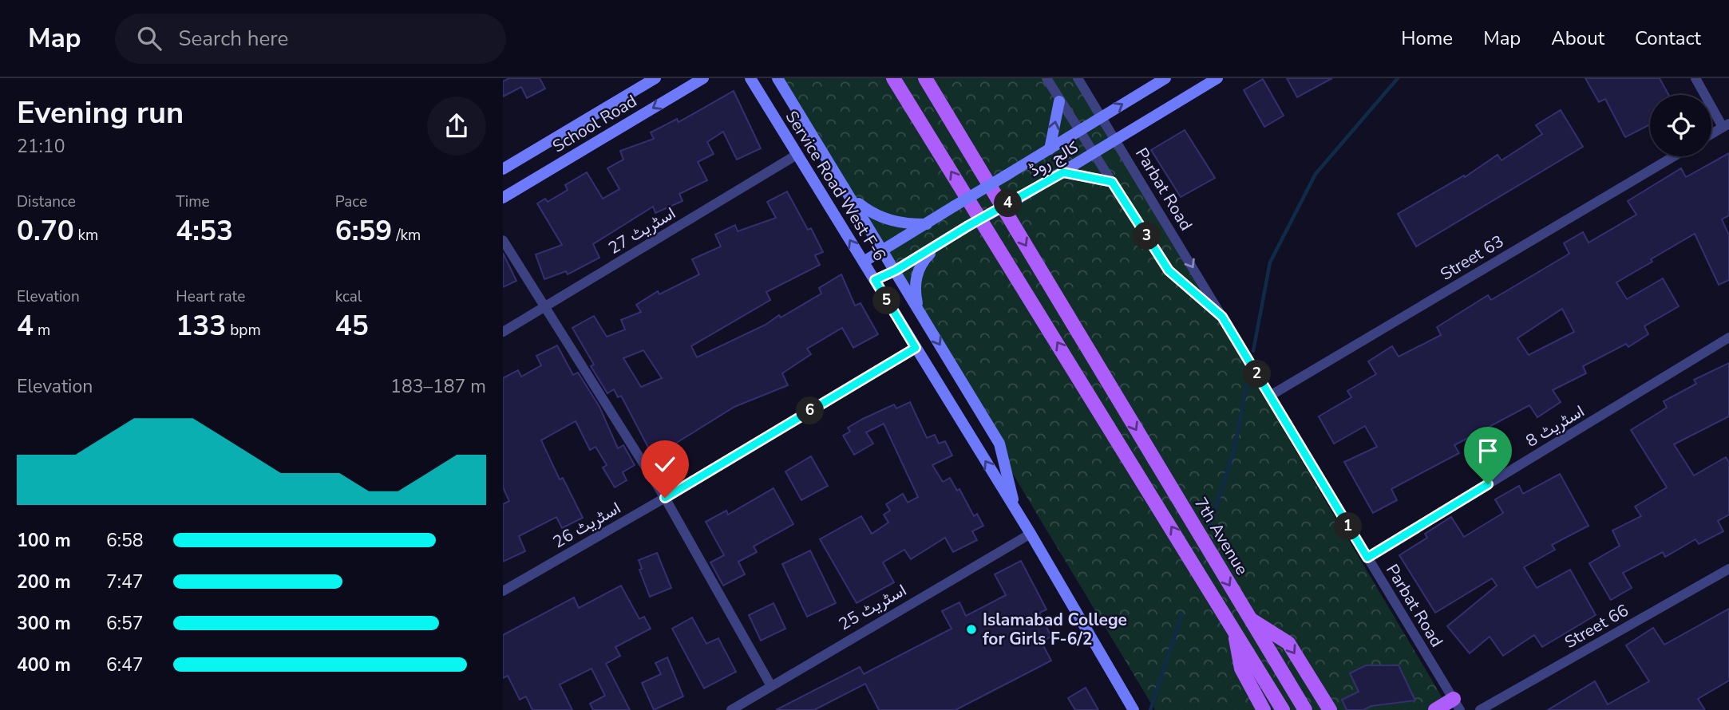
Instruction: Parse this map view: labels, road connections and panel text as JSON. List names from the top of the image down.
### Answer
{
  "streets": {
    "main road": ["7th Avenue"],
    "street": [
      "School Road",
      "کالج روڈ",
      "Service Road West F-6",
      "Parbat Road",
      "اسٹریٹ 27",
      "Street 63",
      "اسٹریٹ 8",
      "اسٹریٹ 26",
      "اسٹریٹ 25",
      "Street 66"
    ]
  },
  "crossings": [
    ["کالج روڈ", "Service Road West F-6"],
    ["کالج روڈ", "Parbat Road"],
    ["Service Road West F-6", "اسٹریٹ 27"],
    ["Service Road West F-6", "اسٹریٹ 26"],
    ["Service Road West F-6", "اسٹریٹ 25"],
    ["Parbat Road", "Street 63"],
    ["Parbat Road", "اسٹریٹ 8"]
  ],
  "places": ["Islamabad College for Girls F-6/2"],
  "page": {
    "header": "Map",
    "search": "Search here",
    "nav": [
      "Home",
      "Map",
      "About",
      "Contact"
    ],
    "heading": ["Evening run", "21:10"],
    "stats": [
      ["Distance", "0.70 km"],
      ["Time", "4:53"],
      ["Pace", "6:59 /km"],
      ["Elevation", "4 m"],
      ["Heart rate", "133 bpm"],
      ["kcal", "45"]
    ],
    "pins": [
      "4",
      "3",
      "5",
      "2",
      "6",
      "1"
    ],
    "chart": ["Elevation", "183–187 m"],
    "list": [
      {
        "name": "100 m",
        "note": "6:58"
      },
      {
        "name": "200 m",
        "note": "7:47"
      },
      {
        "name": "300 m",
        "note": "6:57"
      },
      {
        "name": "400 m",
        "note": "6:47"
      }
    ]
  }
}
